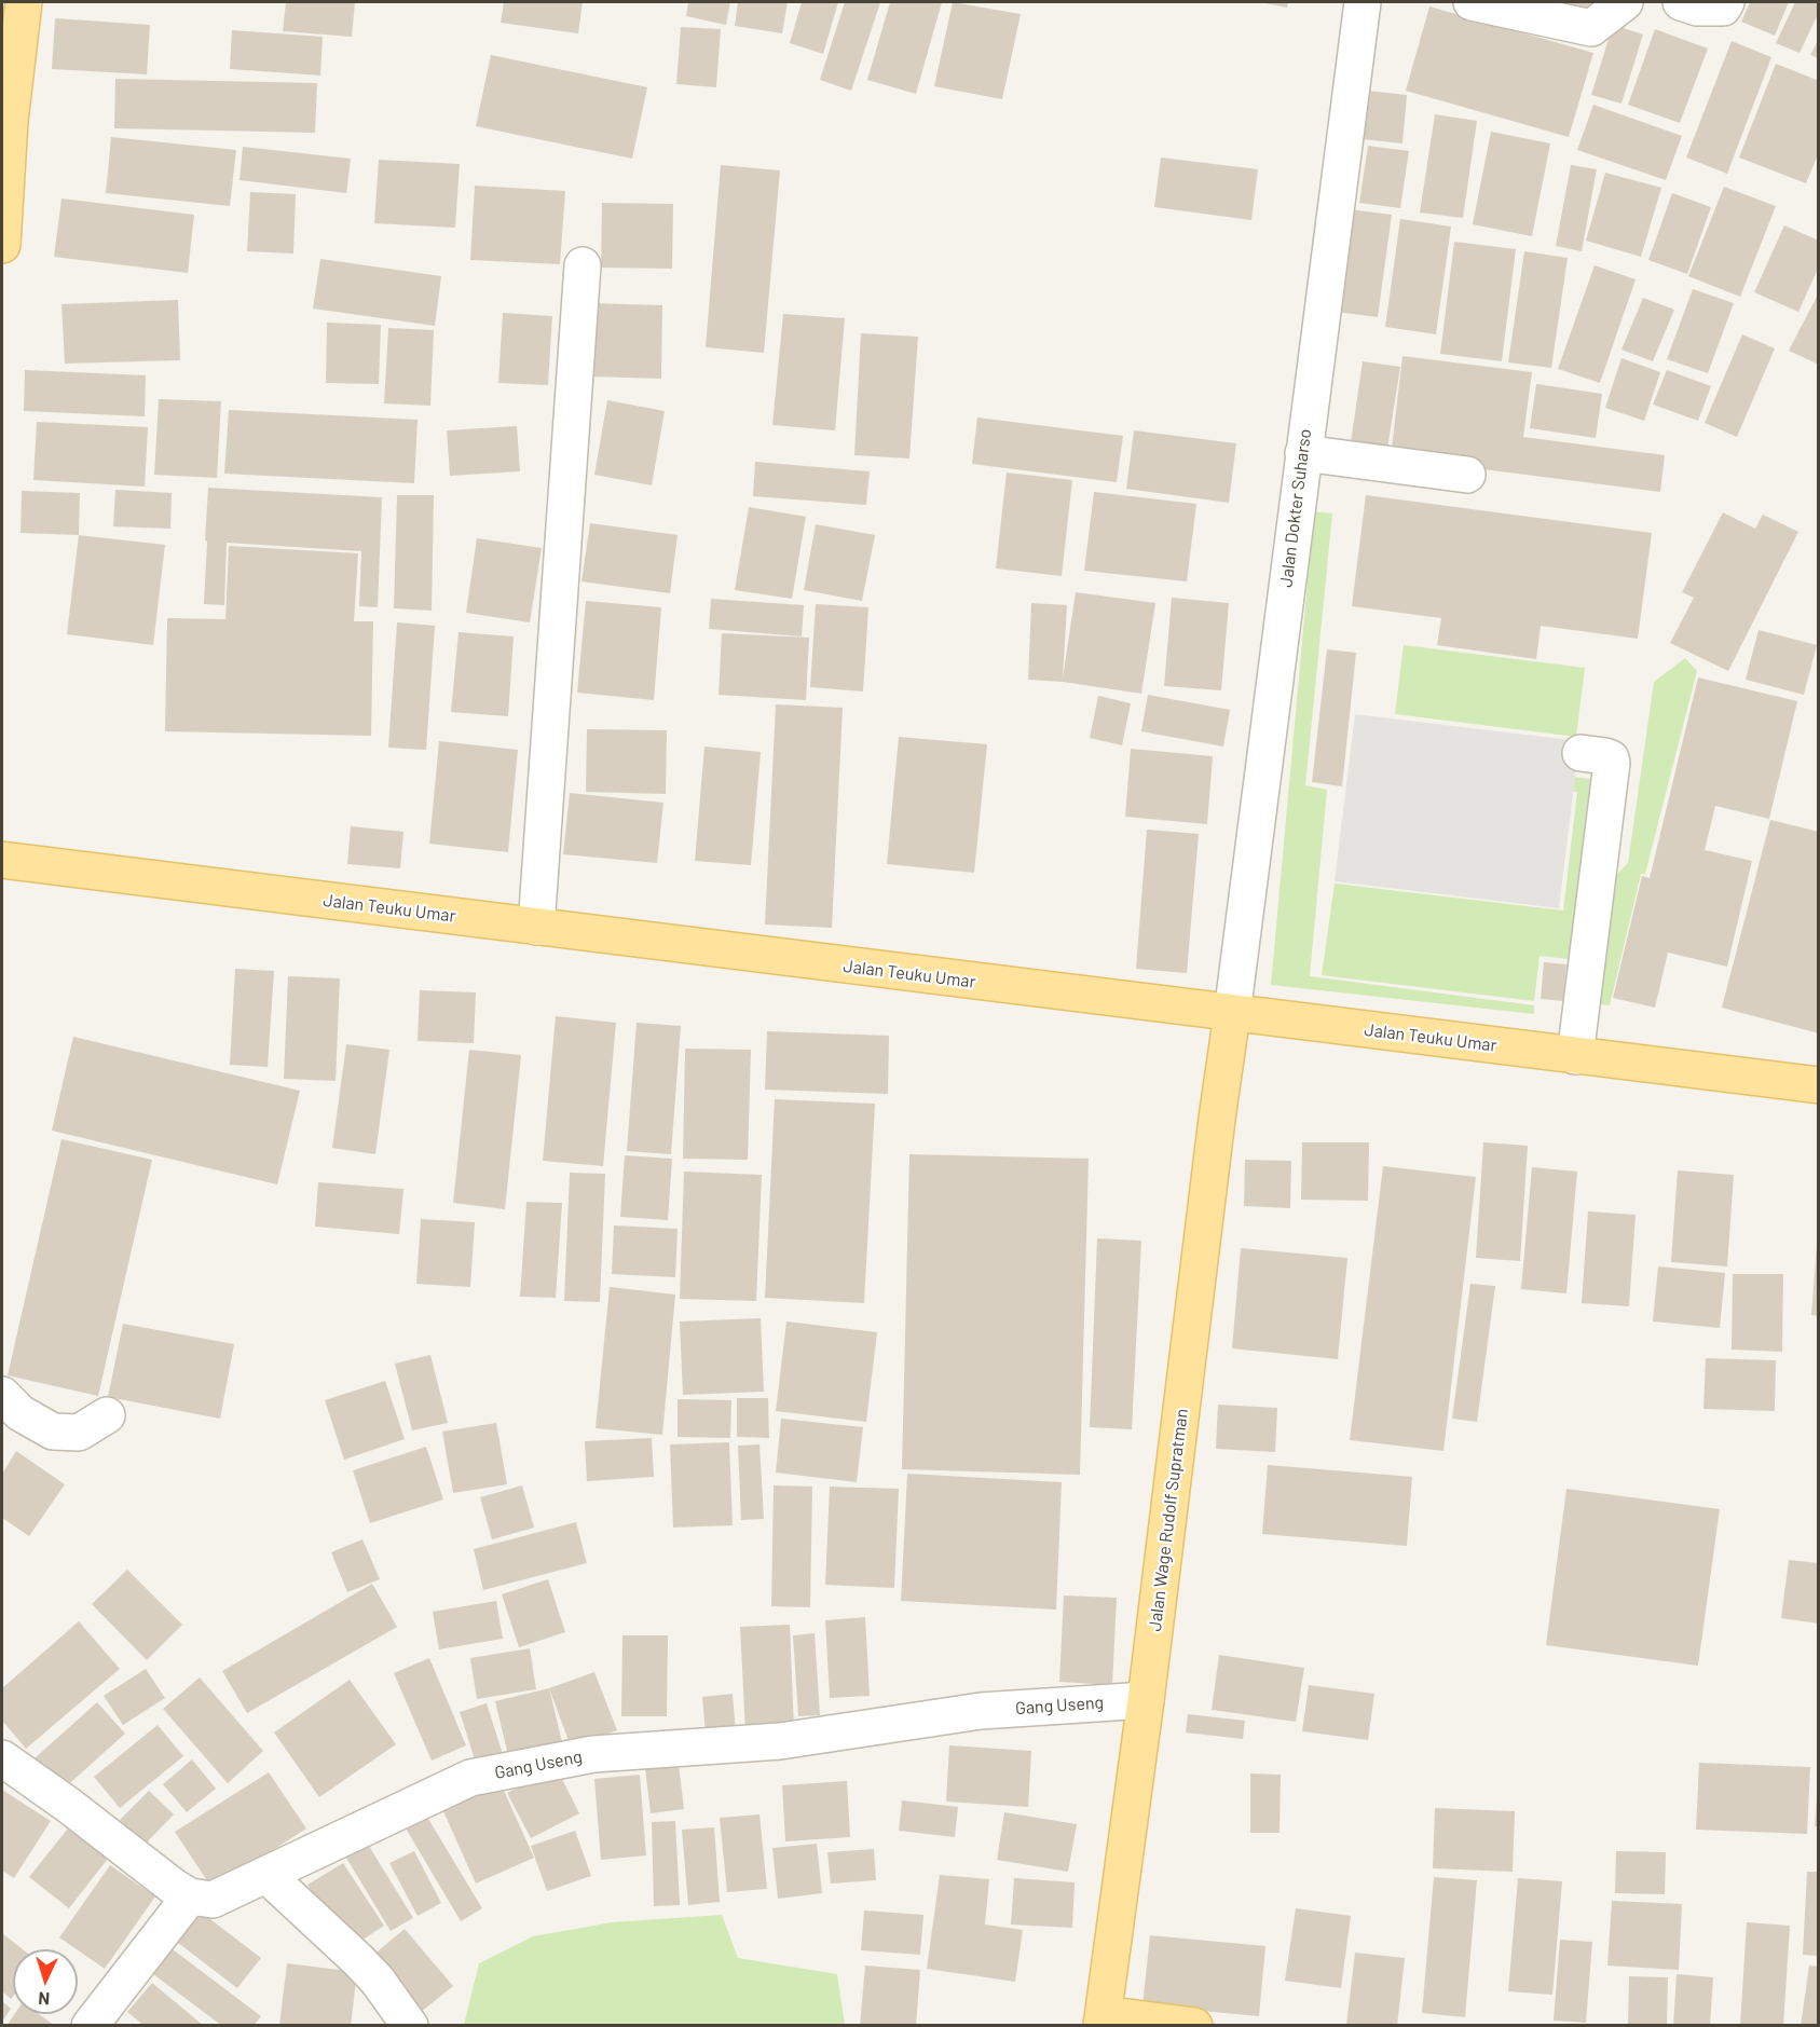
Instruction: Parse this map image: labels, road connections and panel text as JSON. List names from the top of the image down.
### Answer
{
  "streets": {
    "main road": ["Jalan Teuku Umar", "Jalan Wage Rudolf Supratman"],
    "street": ["Jalan Dokter Suharso", "Gang Useng"]
  },
  "crossings": [
    ["Jalan Dokter Suharso", "Jalan Teuku Umar"],
    ["Jalan Dokter Suharso", "Jalan Wage Rudolf Supratman"],
    ["Jalan Teuku Umar", "Jalan Wage Rudolf Supratman"],
    ["Jalan Wage Rudolf Supratman", "Gang Useng"]
  ],
  "north": "bottom"
}
